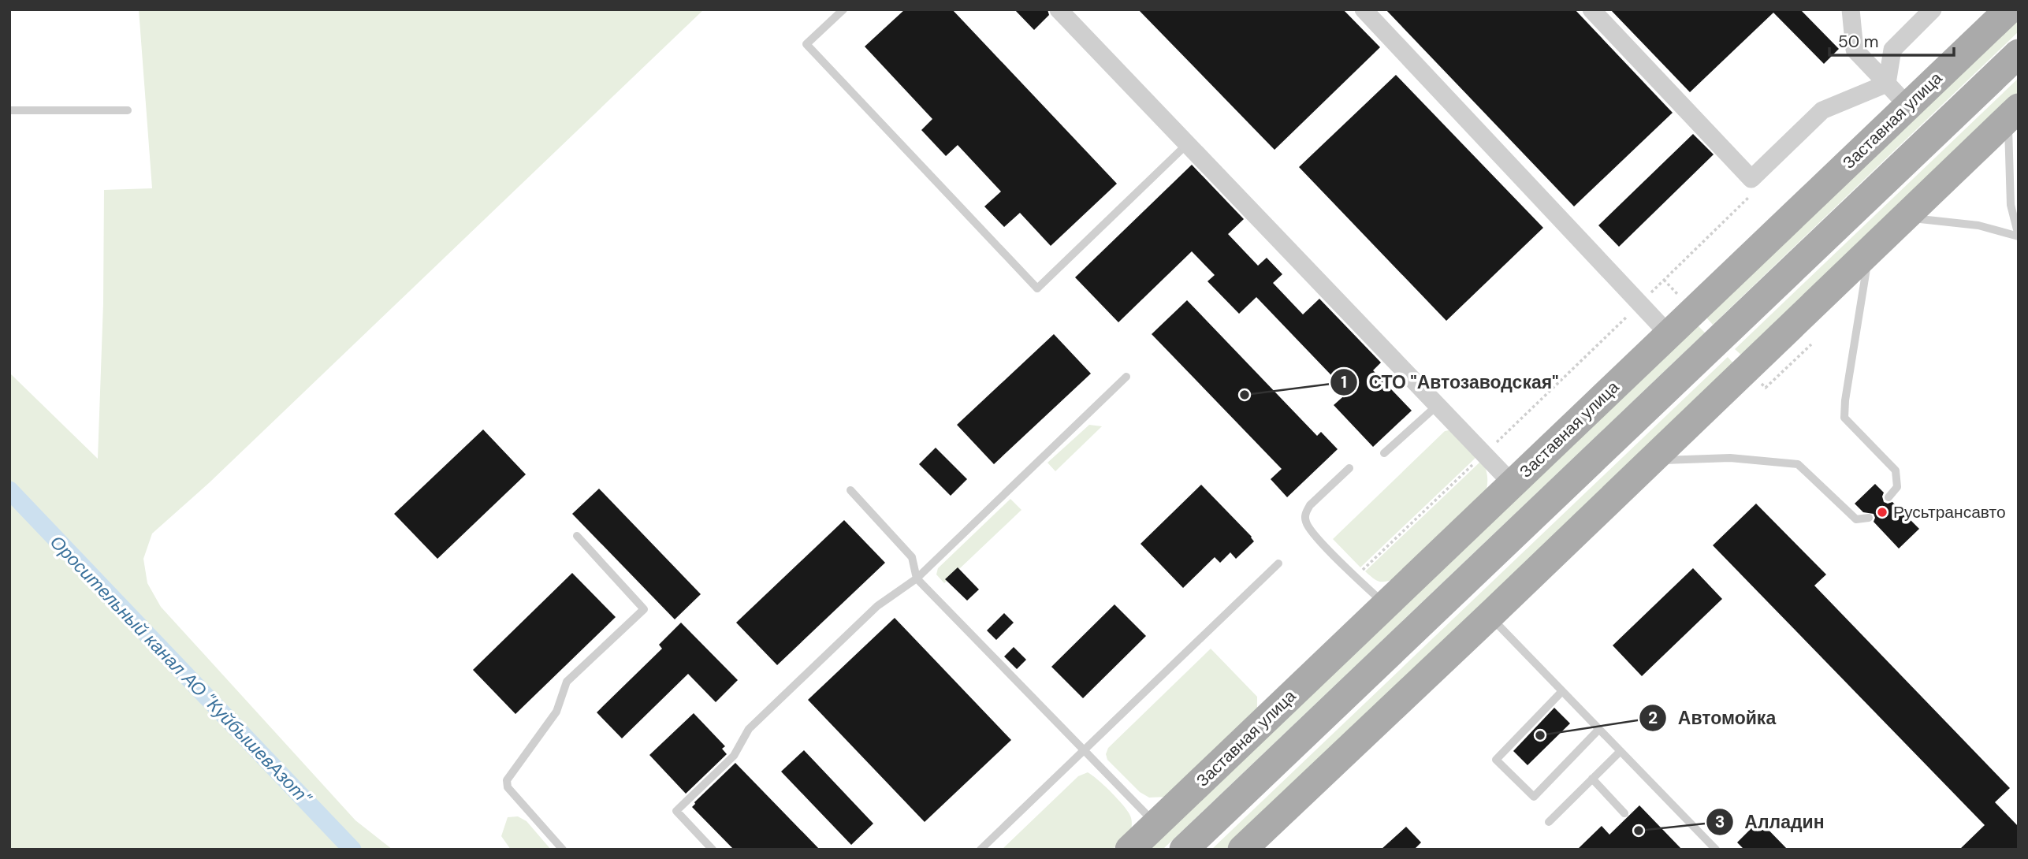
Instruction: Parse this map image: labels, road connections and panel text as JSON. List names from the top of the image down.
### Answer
{
  "streets": {
    "main road": ["Заставная улица"]
  },
  "water": ["Оросительный канал АО \"КуйбышевАзот\""],
  "places": [
    "СТО \"Автозаводская\"",
    "Русьтрансавто",
    "Автомойка",
    "Алладин"
  ],
  "scale_bar": "50 m"
}
